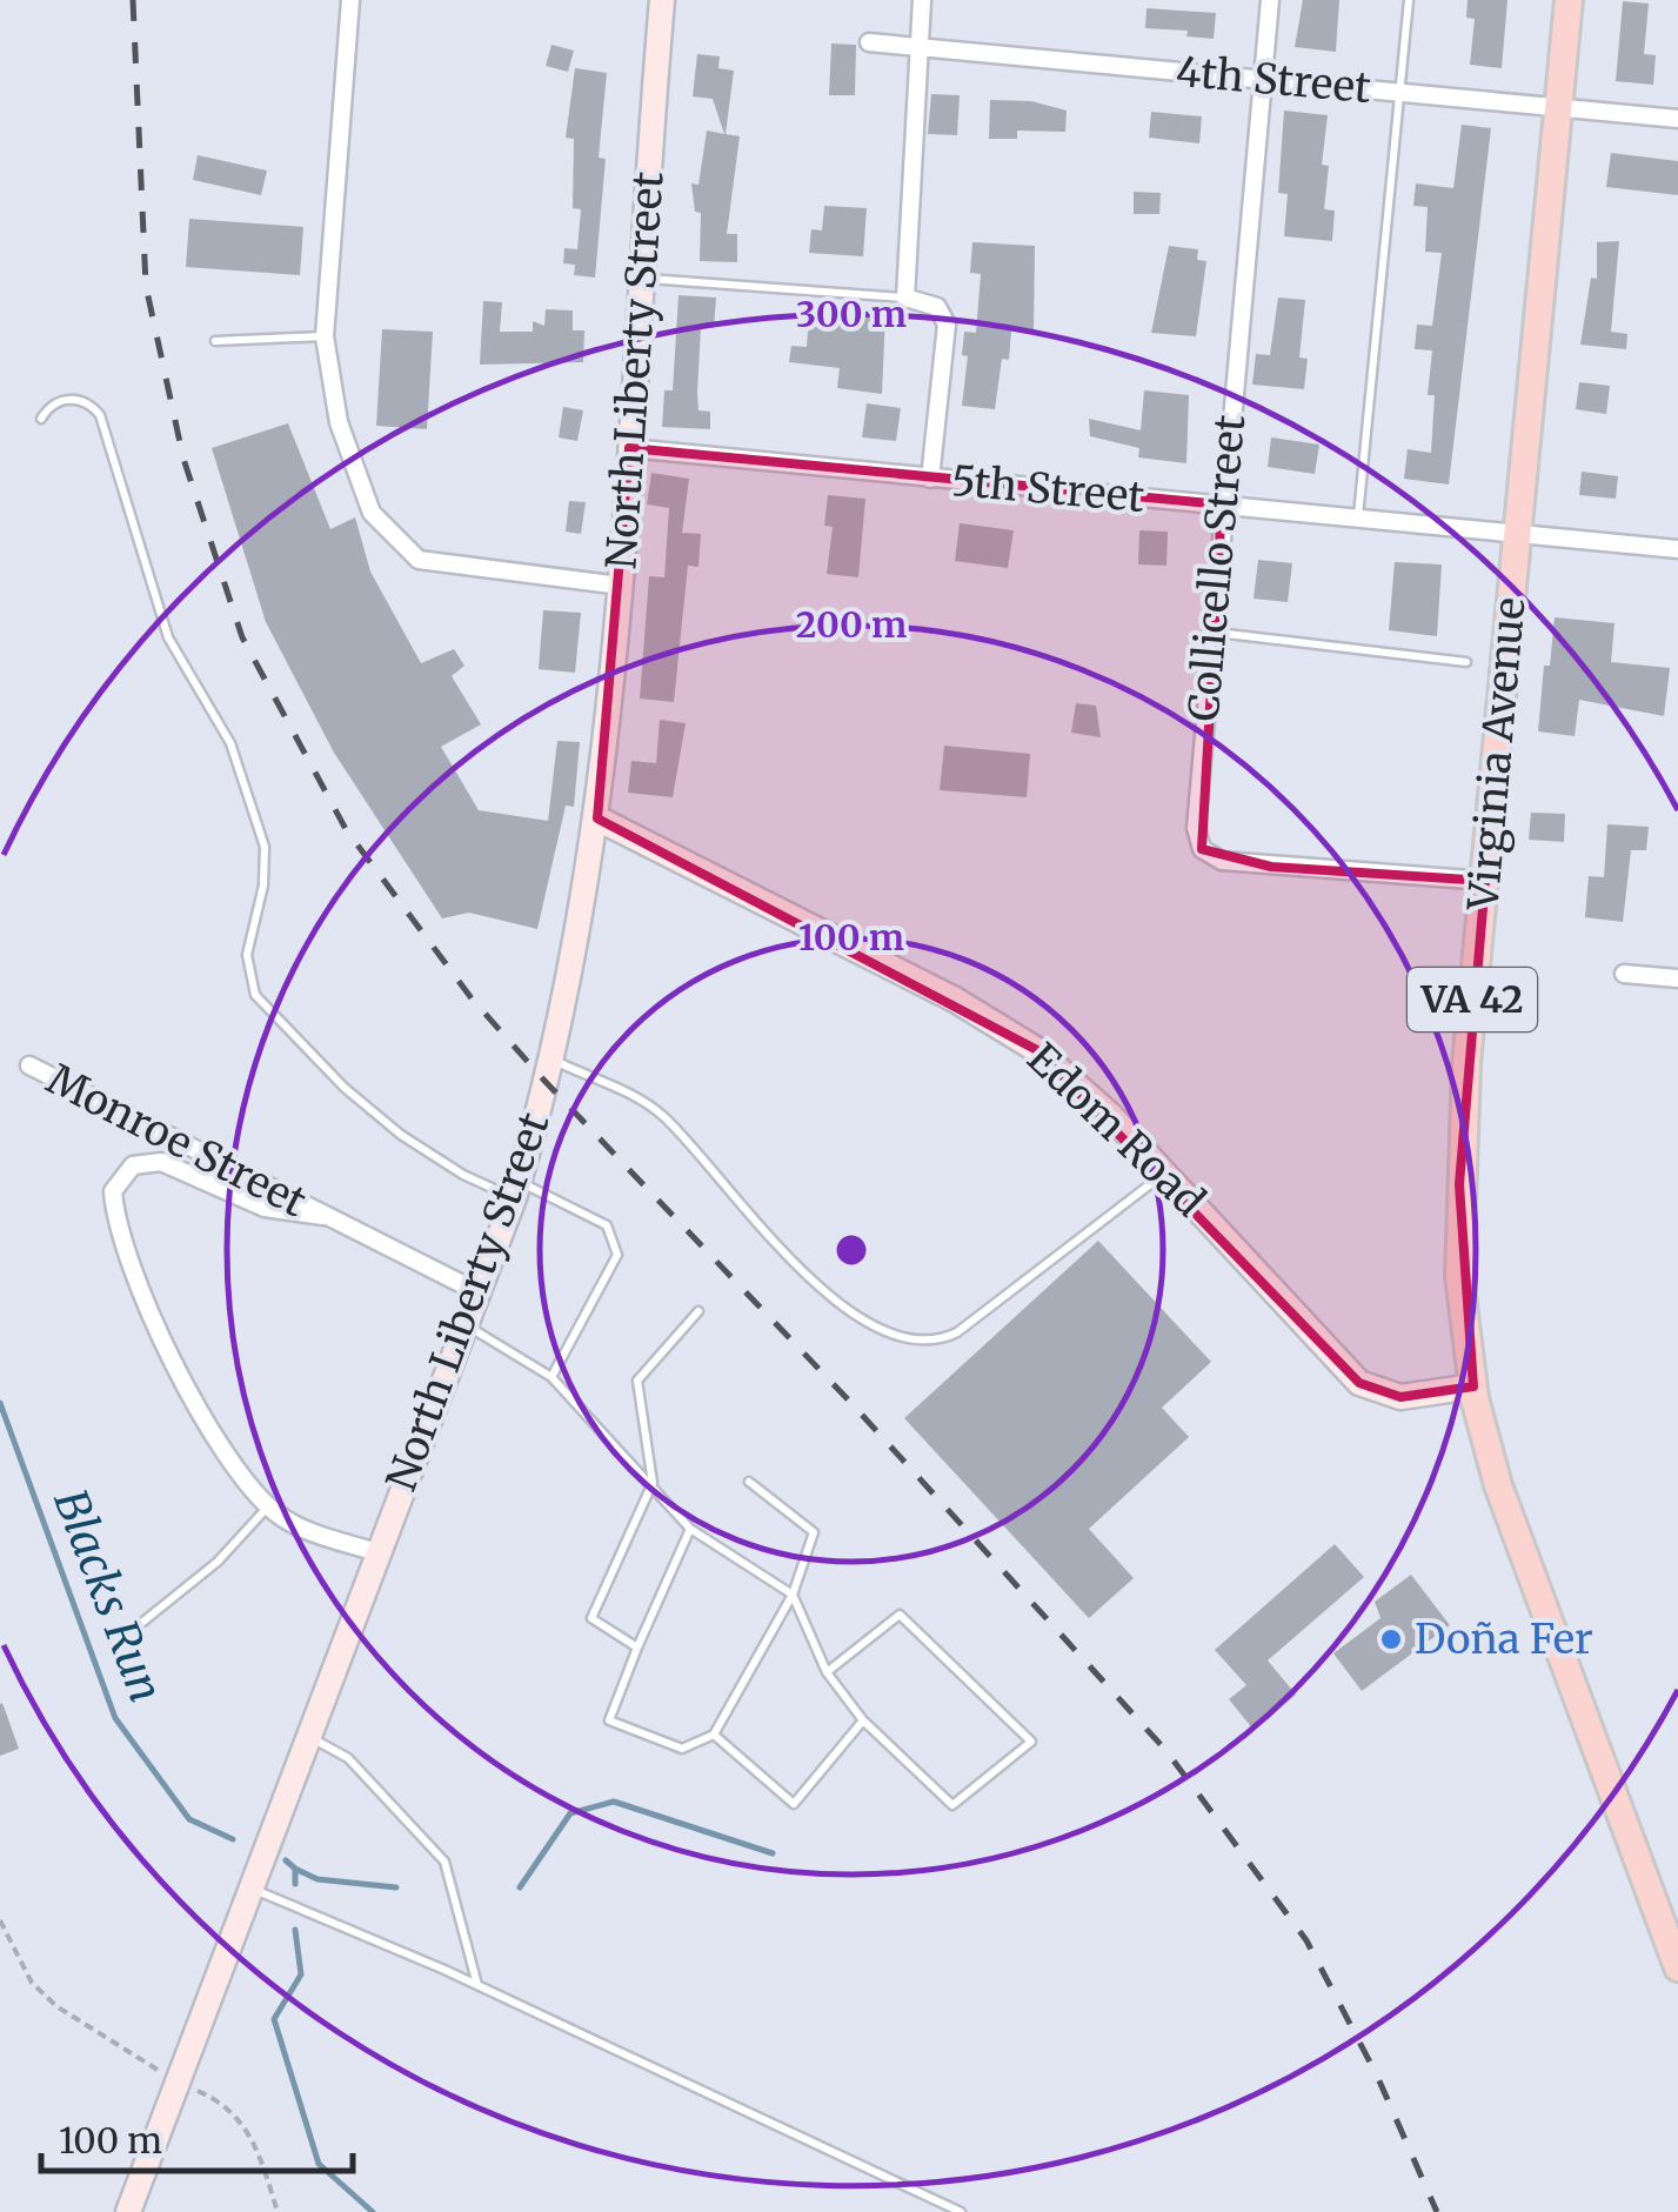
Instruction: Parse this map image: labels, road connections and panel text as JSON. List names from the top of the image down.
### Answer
{
  "streets": {
    "main road": ["Virginia Avenue", "VA 42"],
    "street": [
      "4th Street",
      "North Liberty Street",
      "5th Street",
      "Collicello Street",
      "Edom Road",
      "Monroe Street"
    ]
  },
  "crossings": [
    ["4th Street", "Collicello Street"],
    ["4th Street", "Virginia Avenue"],
    ["North Liberty Street", "5th Street"],
    ["North Liberty Street", "Edom Road"],
    ["North Liberty Street", "Monroe Street"],
    ["5th Street", "Collicello Street"],
    ["5th Street", "Virginia Avenue"],
    ["Collicello Street", "Virginia Avenue"],
    ["Virginia Avenue", "Edom Road"]
  ],
  "water": ["Blacks Run"],
  "places": ["Doña Fer"],
  "scale_bar": "100 m",
  "rings": ["300 m", "200 m", "100 m"]
}
